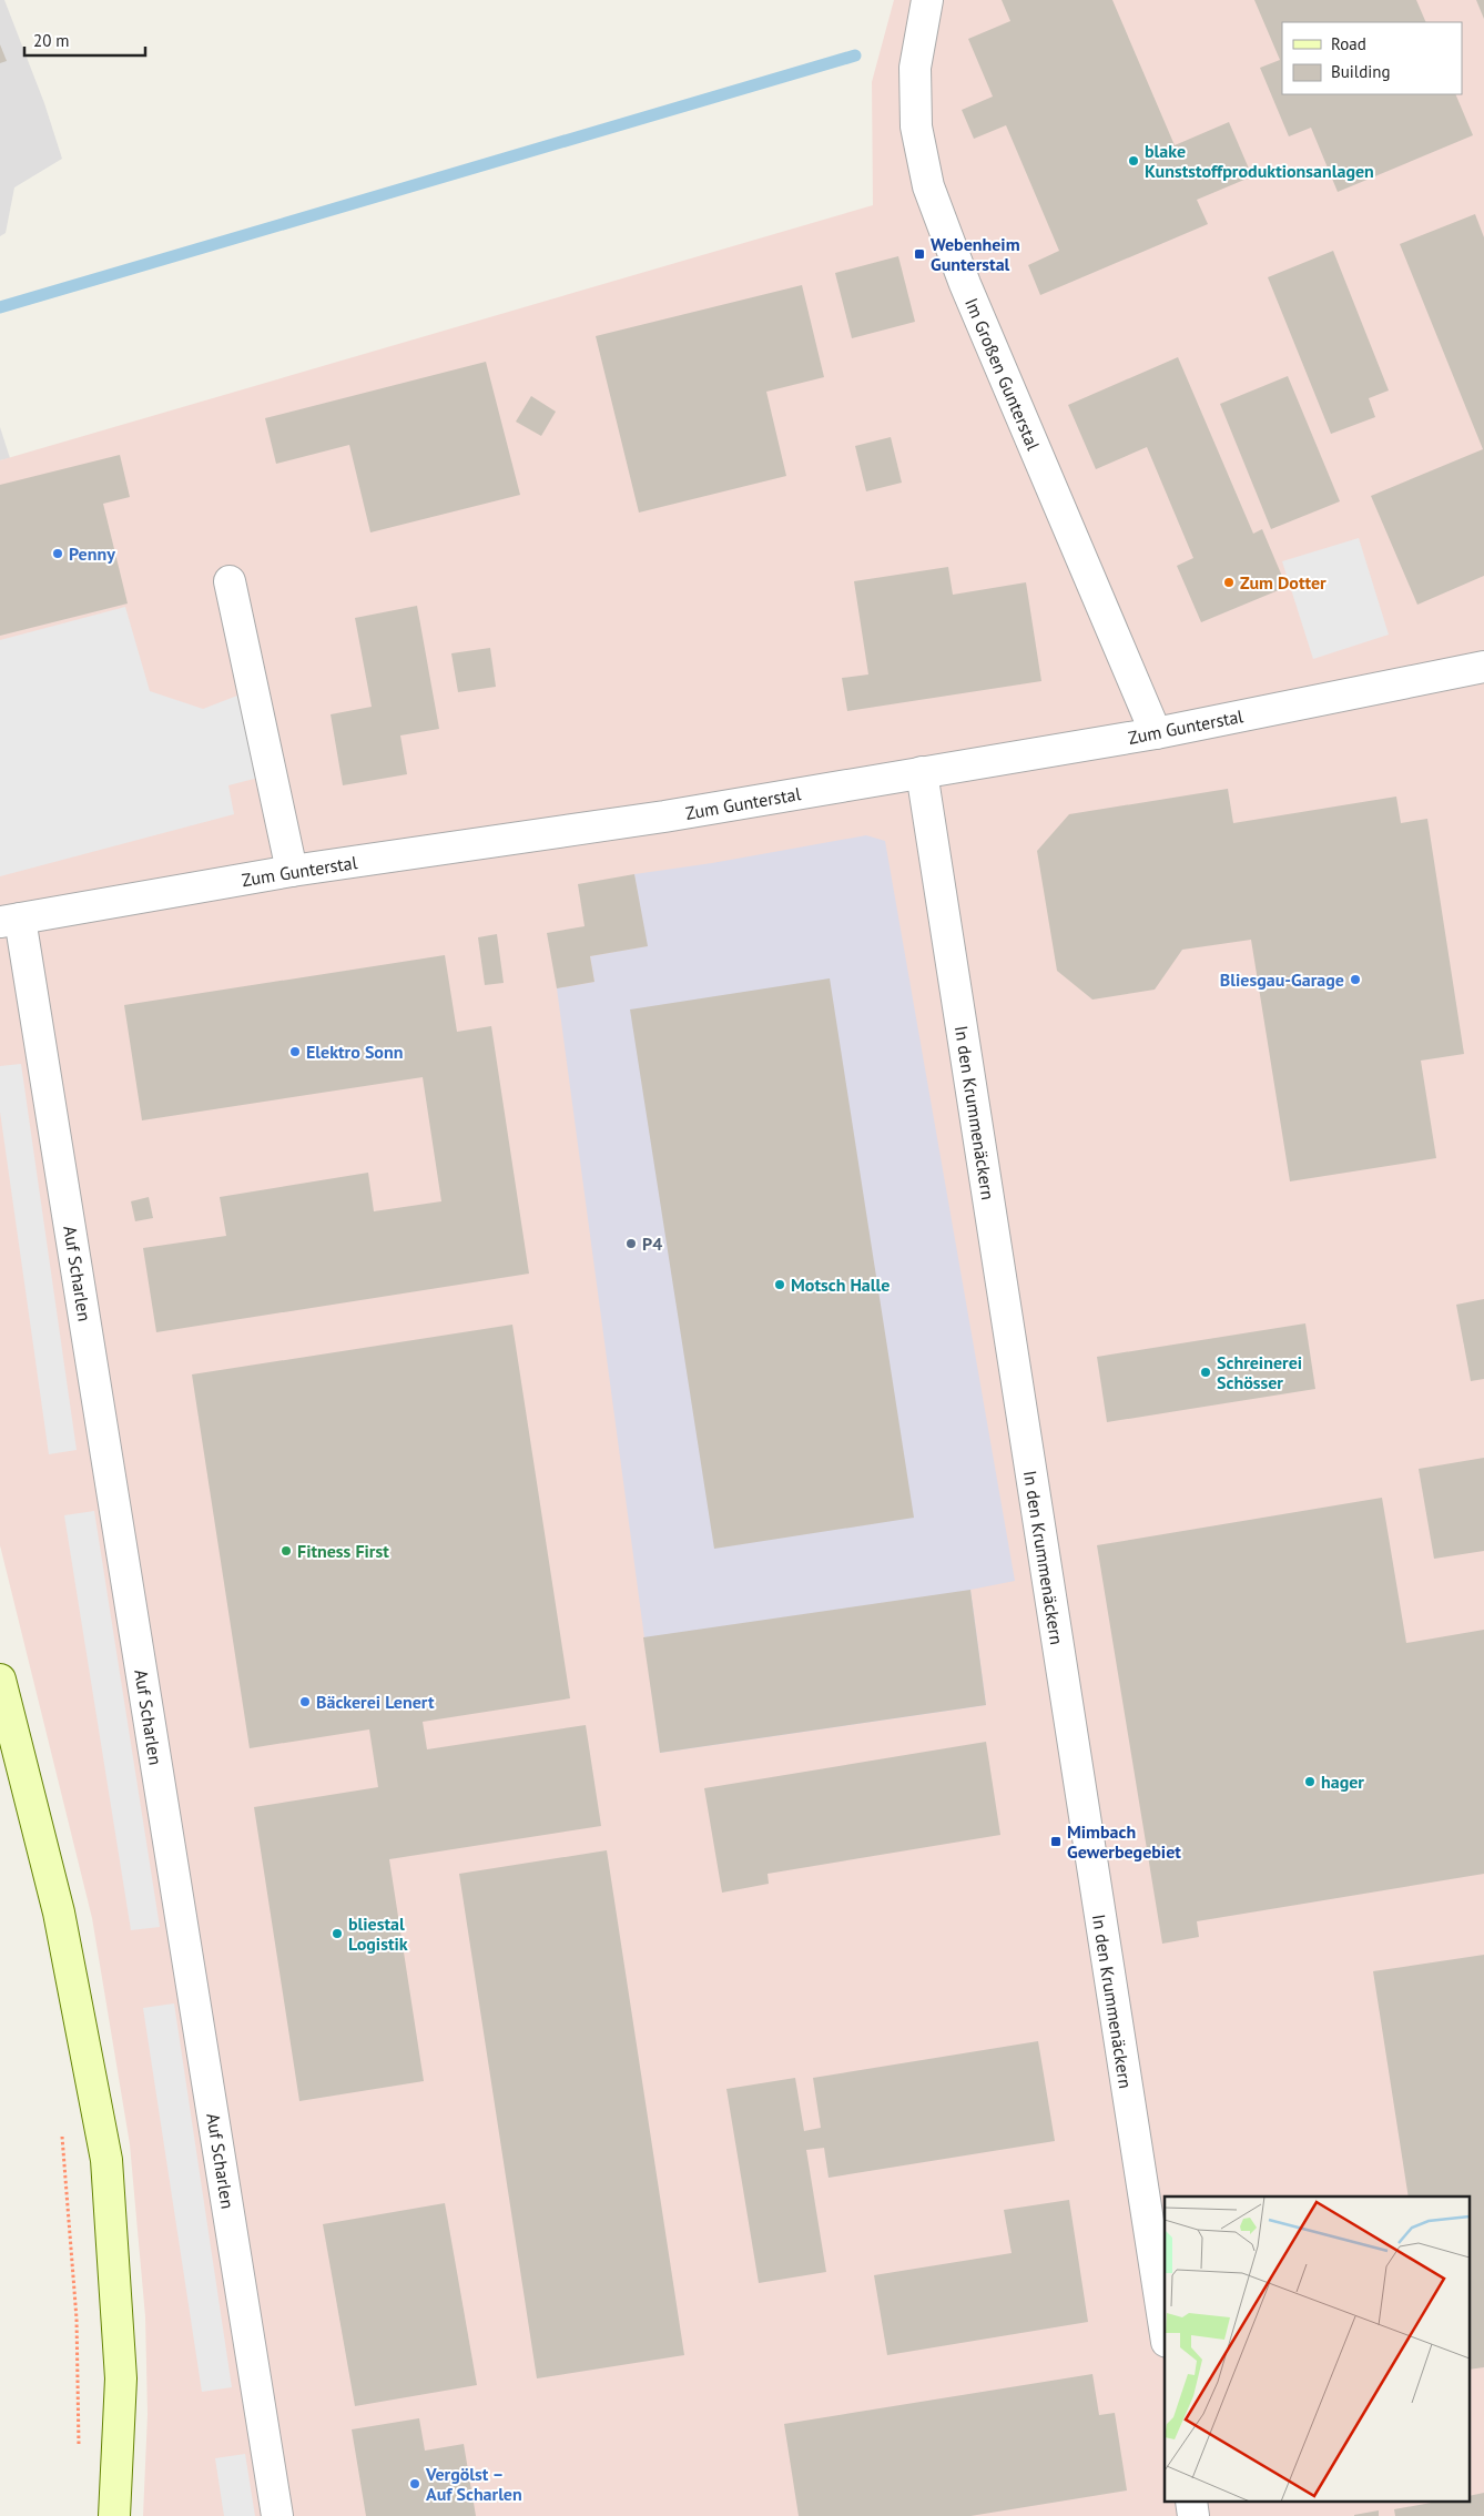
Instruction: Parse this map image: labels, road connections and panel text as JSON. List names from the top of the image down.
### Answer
{
  "streets": {
    "street": [
      "Im Großen Gunterstal",
      "Zum Gunterstal",
      "In den Krummenäckern",
      "Auf Scharlen"
    ]
  },
  "crossings": [
    ["Im Großen Gunterstal", "Zum Gunterstal"],
    ["Zum Gunterstal", "In den Krummenäckern"],
    ["Zum Gunterstal", "Auf Scharlen"]
  ],
  "places": {
    "other": [
      "blake Kunststoffproduktionsanlagen",
      "Penny",
      "Zum Dotter",
      "Bliesgau-Garage",
      "Elektro Sonn",
      "P4",
      "Motsch Halle",
      "Schreinerei Schösser",
      "Fitness First",
      "Bäckerei Lenert",
      "hager",
      "bliestal Logistik",
      "Vergölst – Auf Scharlen"
    ],
    "transit": ["Webenheim Gunterstal", "Mimbach Gewerbegebiet"]
  },
  "legend": ["Road", "Building"],
  "scale_bar": "20 m"
}
